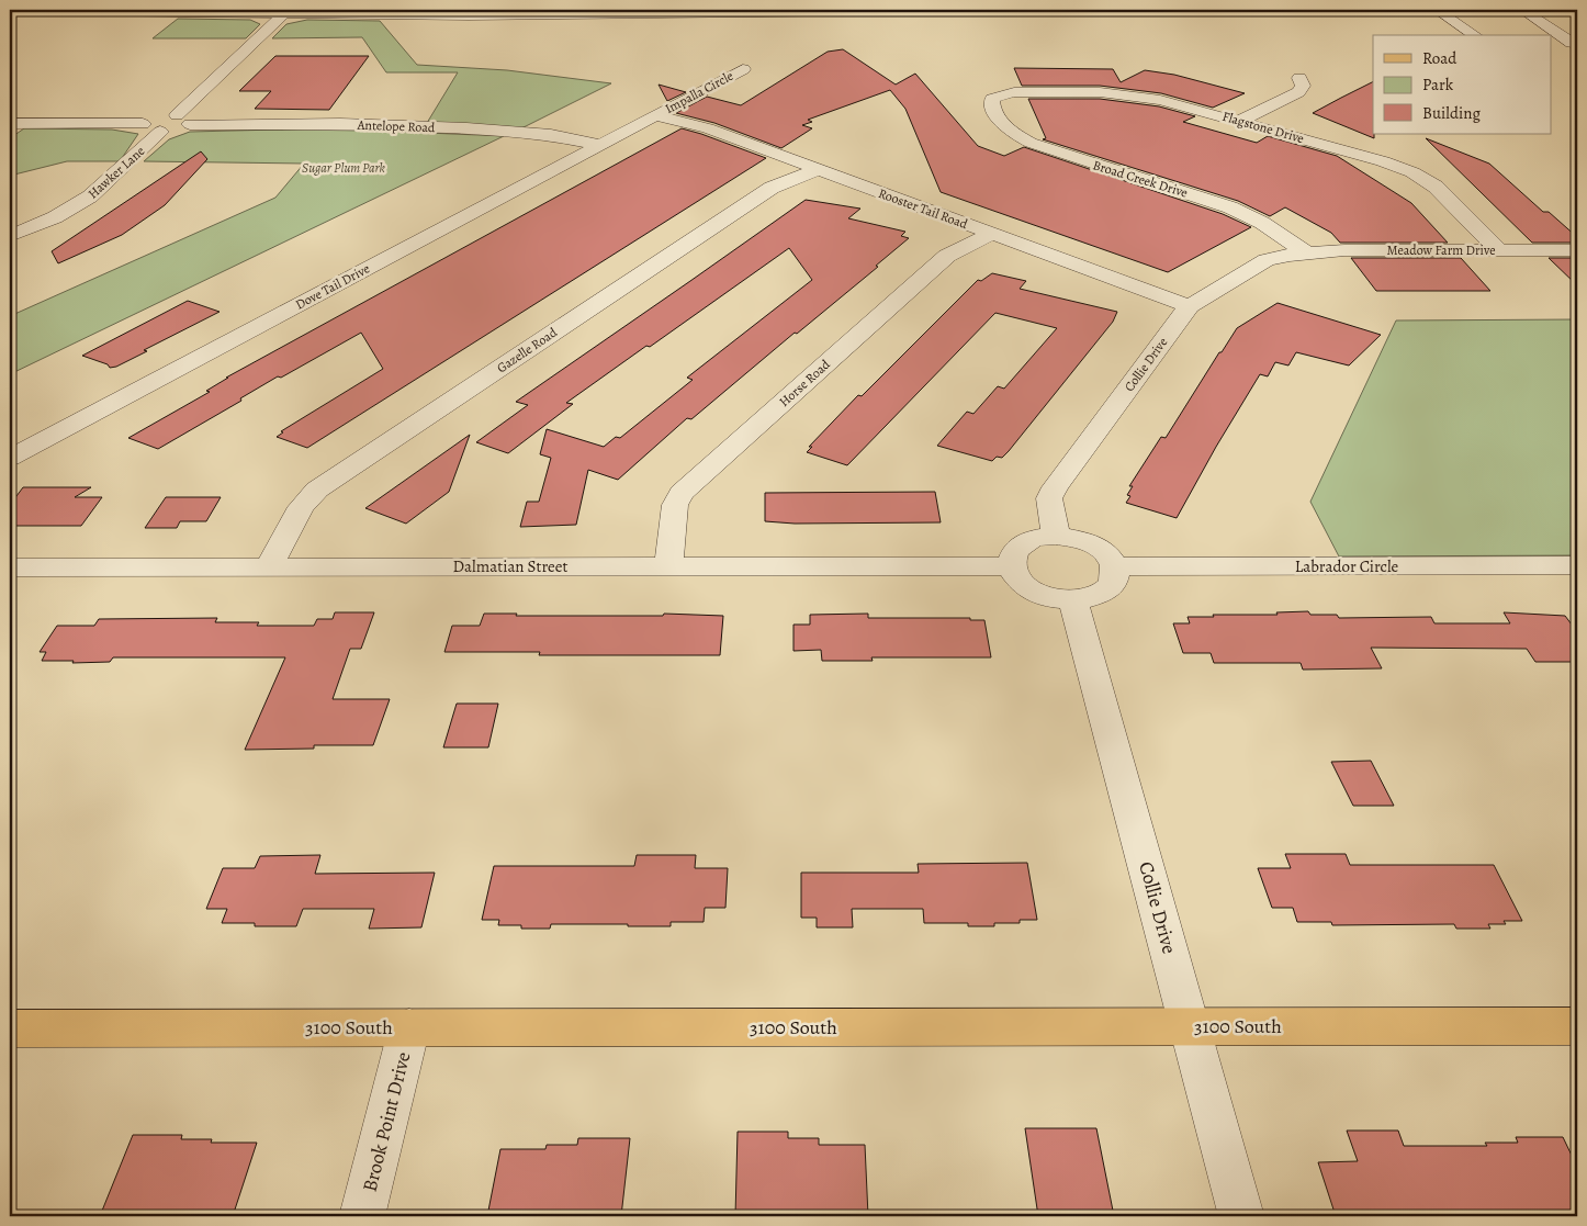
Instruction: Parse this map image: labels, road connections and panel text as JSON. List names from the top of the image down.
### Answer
{
  "streets": {
    "main road": ["3100 South"],
    "street": [
      "Impalla Circle",
      "Antelope Road",
      "Flagstone Drive",
      "Hawker Lane",
      "Broad Creek Drive",
      "Rooster Tail Road",
      "Meadow Farm Drive",
      "Dove Tail Drive",
      "Gazelle Road",
      "Collie Drive",
      "Horse Road",
      "Dalmatian Street",
      "Labrador Circle",
      "Brook Point Drive"
    ]
  },
  "crossings": [
    ["Impalla Circle", "Rooster Tail Road"],
    ["Impalla Circle", "Dove Tail Drive"],
    ["Antelope Road", "Dove Tail Drive"],
    ["Flagstone Drive", "Broad Creek Drive"],
    ["Flagstone Drive", "Meadow Farm Drive"],
    ["Broad Creek Drive", "Meadow Farm Drive"],
    ["Broad Creek Drive", "Collie Drive"],
    ["Rooster Tail Road", "Dove Tail Drive"],
    ["Rooster Tail Road", "Gazelle Road"],
    ["Rooster Tail Road", "Collie Drive"],
    ["Rooster Tail Road", "Horse Road"],
    ["Meadow Farm Drive", "Collie Drive"],
    ["Gazelle Road", "Dalmatian Street"],
    ["Collie Drive", "Dalmatian Street"],
    ["Collie Drive", "Labrador Circle"],
    ["Collie Drive", "3100 South"],
    ["Horse Road", "Dalmatian Street"],
    ["Dalmatian Street", "Labrador Circle"],
    ["3100 South", "Brook Point Drive"]
  ],
  "parks": ["Sugar Plum Park"],
  "legend": ["Road", "Park", "Building"]
}
